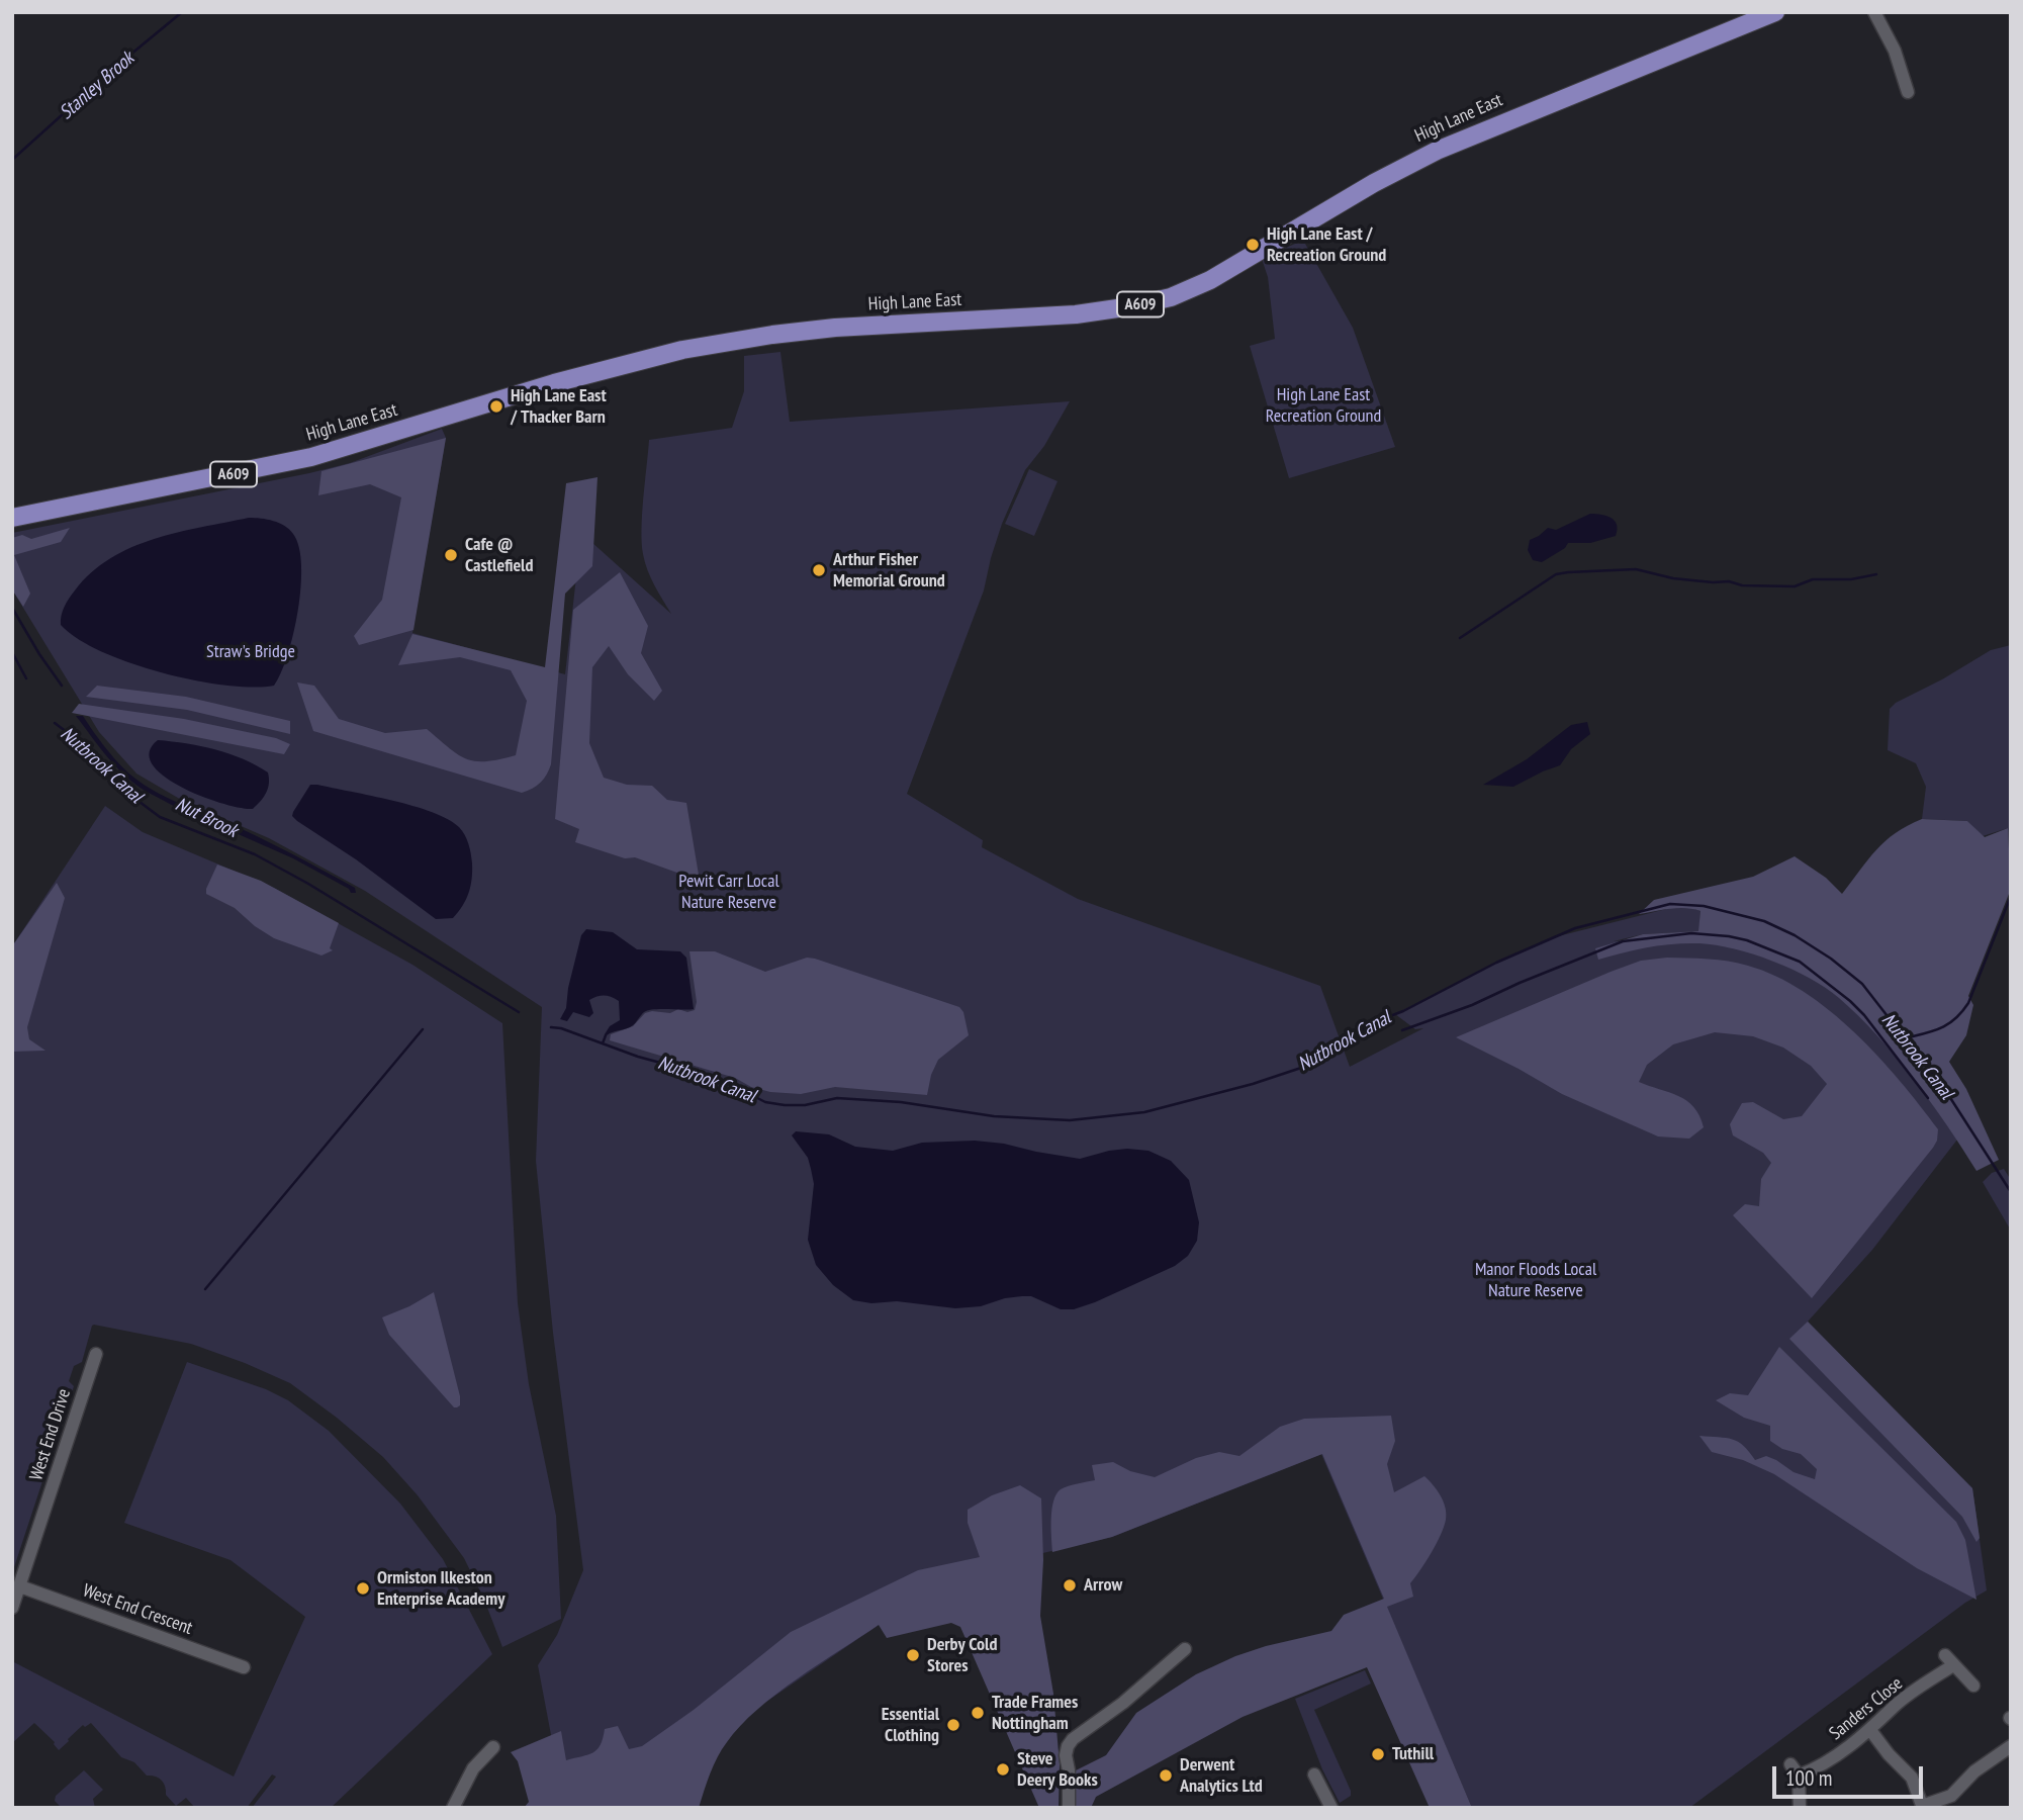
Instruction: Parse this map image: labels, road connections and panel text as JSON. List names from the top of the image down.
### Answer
{
  "streets": {
    "main road": ["High Lane East", "A609"],
    "street": ["West End Drive", "West End Crescent", "Sanders Close"]
  },
  "crossings": [
    ["West End Drive", "West End Crescent"]
  ],
  "water": ["Stanley Brook", "Nutbrook Canal", "Nut Brook"],
  "parks": [
    "High Lane East Recreation Ground",
    "Straw's Bridge",
    "Pewit Carr Local Nature Reserve",
    "Manor Floods Local Nature Reserve"
  ],
  "places": [
    "High Lane East / Recreation Ground",
    "High Lane East / Thacker Barn",
    "Cafe @ Castlefield",
    "Arthur Fisher Memorial Ground",
    "Arrow",
    "Ormiston Ilkeston Enterprise Academy",
    "Derby Cold Stores",
    "Trade Frames Nottingham",
    "Essential Clothing",
    "Tuthill",
    "Steve Deery Books",
    "Derwent Analytics Ltd"
  ],
  "scale_bar": "100 m"
}
